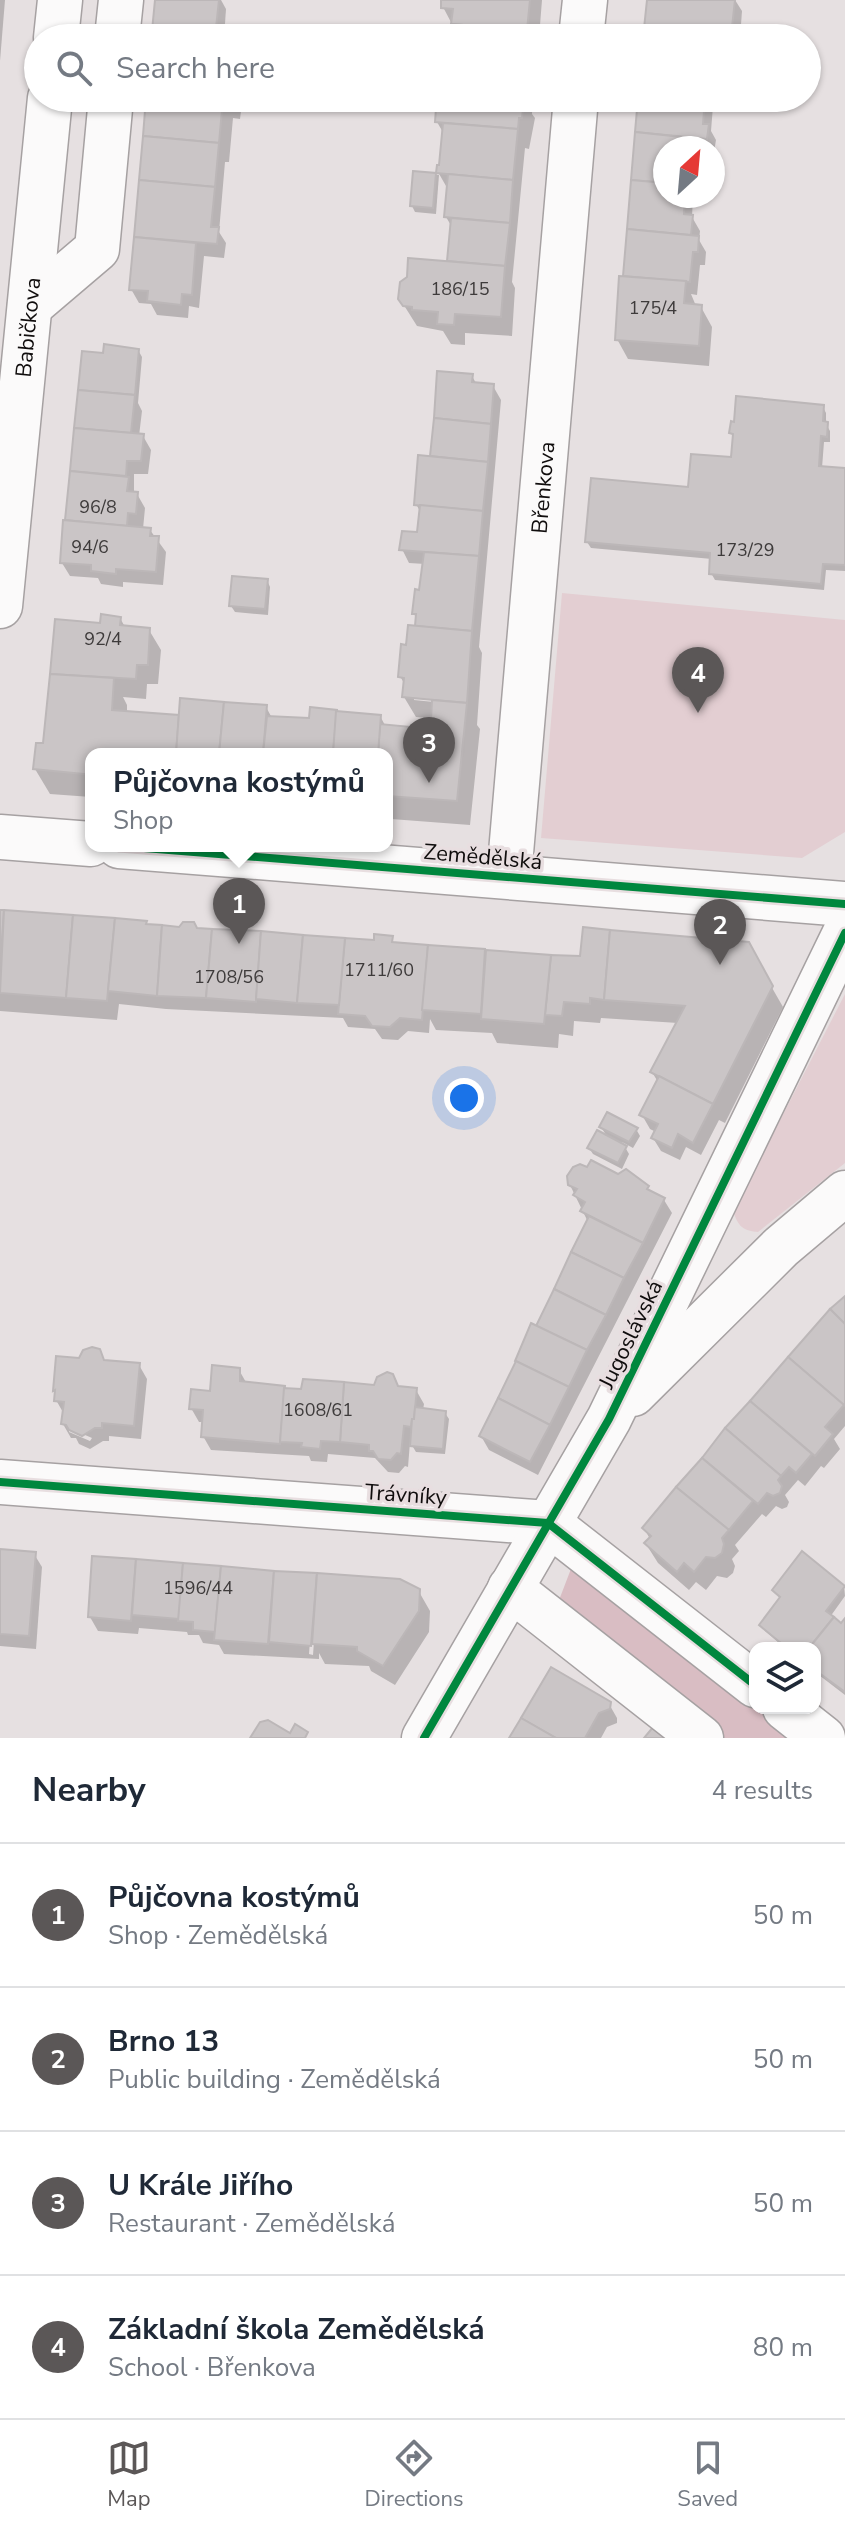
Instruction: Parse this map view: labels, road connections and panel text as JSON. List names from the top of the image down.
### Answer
{
  "streets": {
    "street": [
      "Babičkova",
      "Břenkova",
      "Zemědělská",
      "Jugoslávská",
      "Trávníky"
    ]
  },
  "crossings": [
    ["Břenkova", "Zemědělská"],
    ["Jugoslávská", "Trávníky"]
  ],
  "house_numbers": [
    "186/15",
    "175/4",
    "96/8",
    "94/6",
    "173/29",
    "92/4",
    "1711/60",
    "1708/56",
    "1608/61",
    "1596/44"
  ],
  "north": "top right",
  "page": {
    "search": "Search here",
    "pins": [
      "4",
      "3",
      "1",
      "2"
    ],
    "popup": ["Půjčovna kostýmů", "Shop"],
    "heading": ["Nearby", "4 results"],
    "list": [
      {
        "mark": "1",
        "name": "Půjčovna kostýmů",
        "note": "Shop · Zemědělská",
        "value": "50 m"
      },
      {
        "mark": "2",
        "name": "Brno 13",
        "note": "Public building · Zemědělská",
        "value": "50 m"
      },
      {
        "mark": "3",
        "name": "U Krále Jiřího",
        "note": "Restaurant · Zemědělská",
        "value": "50 m"
      },
      {
        "mark": "4",
        "name": "Základní škola Zemědělská",
        "note": "School · Břenkova",
        "value": "80 m"
      }
    ],
    "nav": ["Map", "Directions", "Saved"]
  }
}
